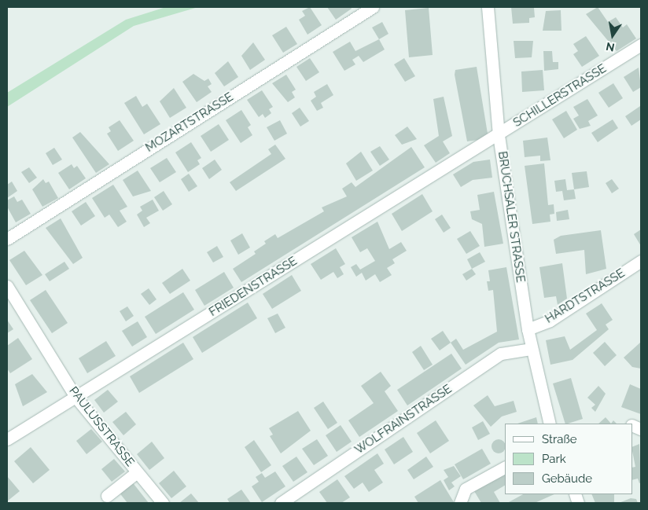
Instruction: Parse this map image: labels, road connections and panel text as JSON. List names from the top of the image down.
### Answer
{
  "streets": {
    "street": [
      "SCHILLERSTRASSE",
      "MOZARTSTRASSE",
      "BRUCHSALER STRASSE",
      "FRIEDENSTRASSE",
      "HARDTSTRASSE",
      "WOLFRAINSTRASSE",
      "PAULUSSTRASSE"
    ]
  },
  "crossings": [
    ["SCHILLERSTRASSE", "BRUCHSALER STRASSE"],
    ["SCHILLERSTRASSE", "FRIEDENSTRASSE"],
    ["BRUCHSALER STRASSE", "FRIEDENSTRASSE"],
    ["BRUCHSALER STRASSE", "HARDTSTRASSE"],
    ["BRUCHSALER STRASSE", "WOLFRAINSTRASSE"],
    ["FRIEDENSTRASSE", "PAULUSSTRASSE"]
  ],
  "legend": ["Straße", "Park", "Gebäude"],
  "north": "bottom"
}
